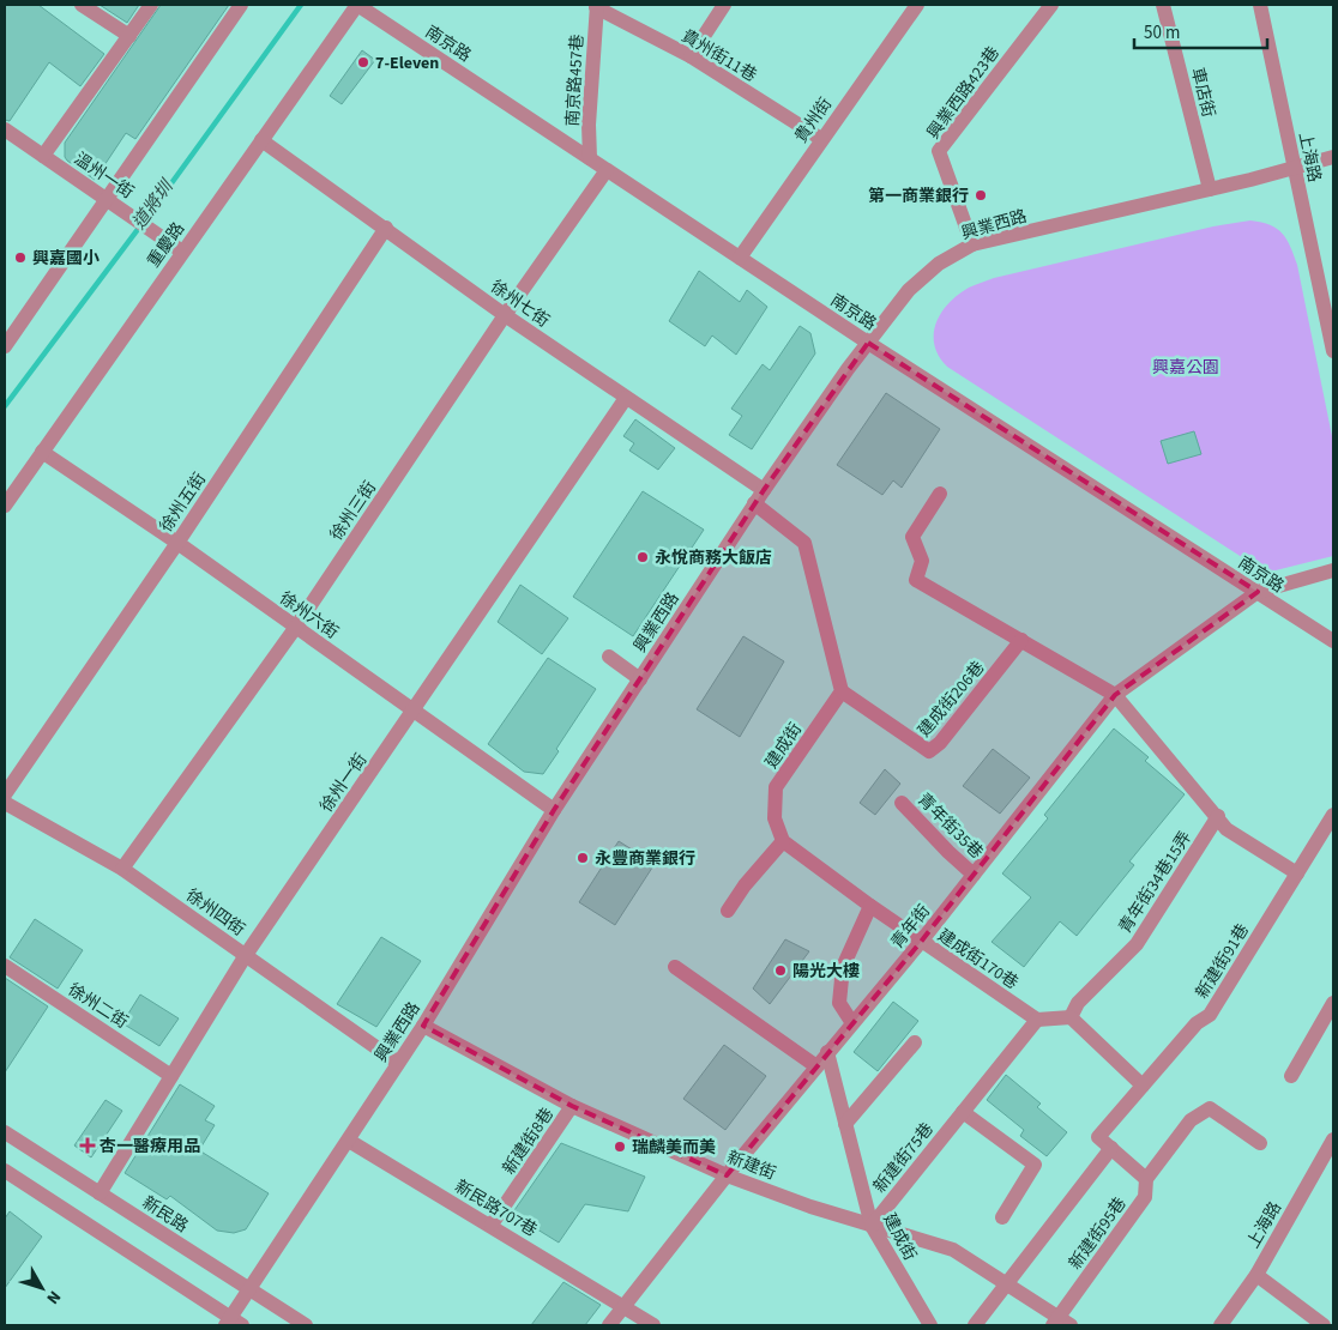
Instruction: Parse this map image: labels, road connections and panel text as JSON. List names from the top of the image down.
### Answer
{
  "streets": {
    "street": [
      "南京路",
      "貴州街11巷",
      "南京路457巷",
      "興業西路423巷",
      "車店街",
      "貴州街",
      "上海路",
      "溫州一街",
      "興業西路",
      "重慶路",
      "徐州七街",
      "徐州五街",
      "徐州三街",
      "徐州六街",
      "建成街206巷",
      "建成街",
      "徐州一街",
      "青年街35巷",
      "青年街34巷15弄",
      "徐州四街",
      "青年街",
      "建成街170巷",
      "新建街91巷",
      "徐州二街",
      "新建街8巷",
      "新建街75巷",
      "新建街",
      "新民路707巷",
      "新民路",
      "新建街95巷"
    ]
  },
  "crossings": [
    ["南京路", "南京路457巷"],
    ["南京路", "貴州街"],
    ["南京路", "興業西路"],
    ["南京路", "重慶路"],
    ["南京路", "徐州三街"],
    ["南京路", "青年街"],
    ["貴州街11巷", "南京路457巷"],
    ["貴州街11巷", "貴州街"],
    ["興業西路423巷", "興業西路"],
    ["車店街", "興業西路"],
    ["上海路", "興業西路"],
    ["溫州一街", "重慶路"],
    ["興業西路", "徐州七街"],
    ["興業西路", "徐州六街"],
    ["興業西路", "徐州四街"],
    ["興業西路", "新建街"],
    ["興業西路", "新民路707巷"],
    ["興業西路", "新民路"],
    ["重慶路", "徐州七街"],
    ["重慶路", "徐州六街"],
    ["徐州七街", "徐州五街"],
    ["徐州七街", "徐州三街"],
    ["徐州七街", "徐州一街"],
    ["徐州五街", "徐州六街"],
    ["徐州三街", "徐州六街"],
    ["徐州三街", "徐州四街"],
    ["徐州六街", "徐州一街"],
    ["建成街206巷", "建成街"],
    ["建成街", "青年街"],
    ["建成街", "新建街75巷"],
    ["建成街", "新建街"],
    ["徐州一街", "徐州四街"],
    ["徐州一街", "徐州二街"],
    ["徐州一街", "新民路"],
    ["青年街35巷", "青年街"],
    ["青年街", "建成街170巷"],
    ["青年街", "新建街"],
    ["建成街170巷", "新建街75巷"],
    ["新建街8巷", "新建街"],
    ["新建街8巷", "新民路707巷"],
    ["新建街75巷", "新建街"],
    ["新建街", "新建街95巷"]
  ],
  "water": ["道將圳"],
  "parks": ["興嘉公園"],
  "places": {
    "other": [
      "7-Eleven",
      "第一商業銀行",
      "興嘉國小",
      "永悅商務大飯店",
      "永豐商業銀行",
      "陽光大樓",
      "瑞麟美而美"
    ],
    "health": ["杏一醫療用品"]
  },
  "scale_bar": "50 m",
  "north": "bottom right"
}
